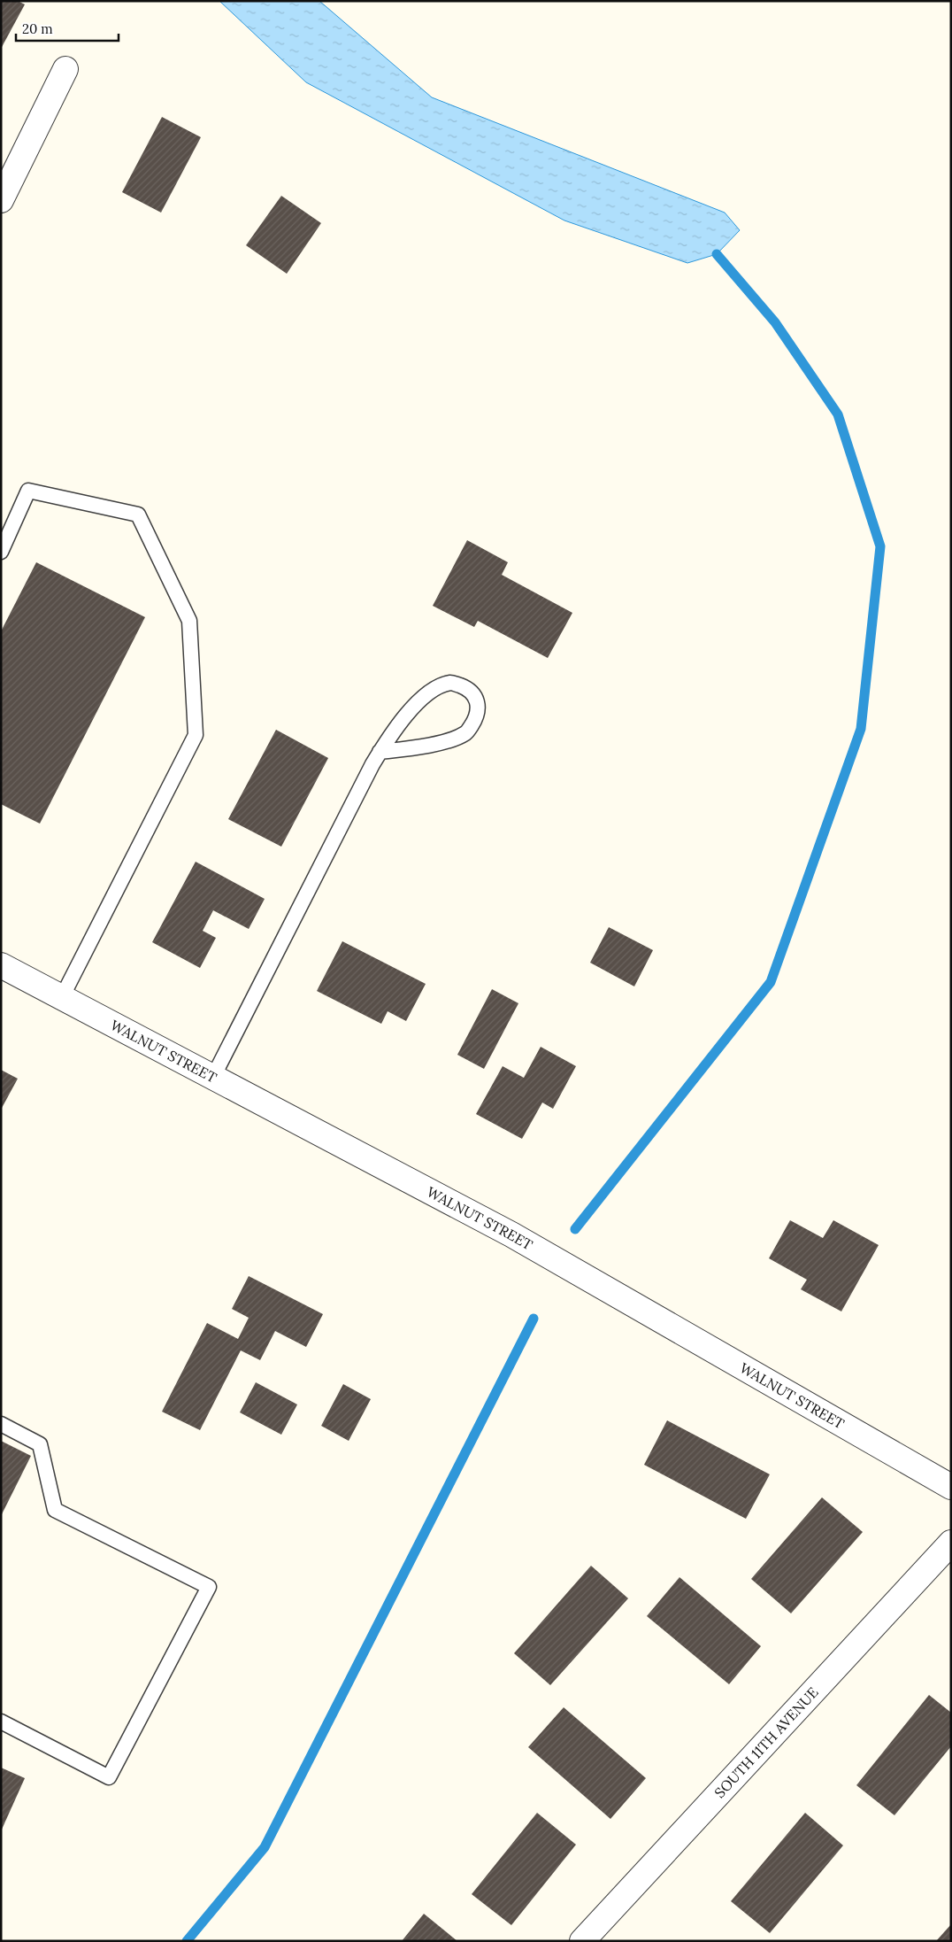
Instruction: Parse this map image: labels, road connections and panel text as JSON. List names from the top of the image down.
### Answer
{
  "streets": {
    "street": ["WALNUT STREET", "SOUTH 11TH AVENUE"]
  },
  "scale_bar": "20 m"
}
